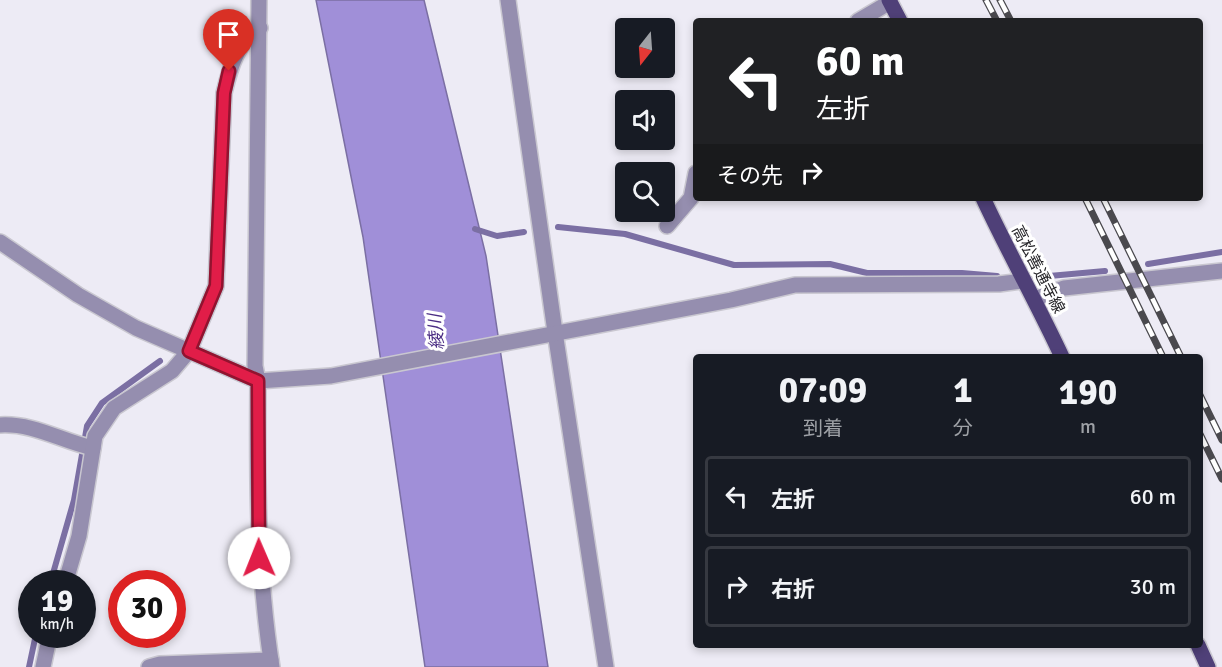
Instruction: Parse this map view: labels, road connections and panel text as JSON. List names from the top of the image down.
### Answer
{
  "streets": {
    "main road": ["高松善通寺線"]
  },
  "water": ["綾川"],
  "north": "bottom",
  "page": {
    "turn": ["60 m", "左折"],
    "then": "その先",
    "eta": [
      "07:09",
      "到着",
      "1",
      "分",
      "190",
      "m"
    ],
    "list": [
      {
        "name": "左折",
        "value": "60 m"
      },
      {
        "name": "右折",
        "value": "30 m"
      }
    ],
    "speed": "19 km/h",
    "limit": "30"
  }
}
